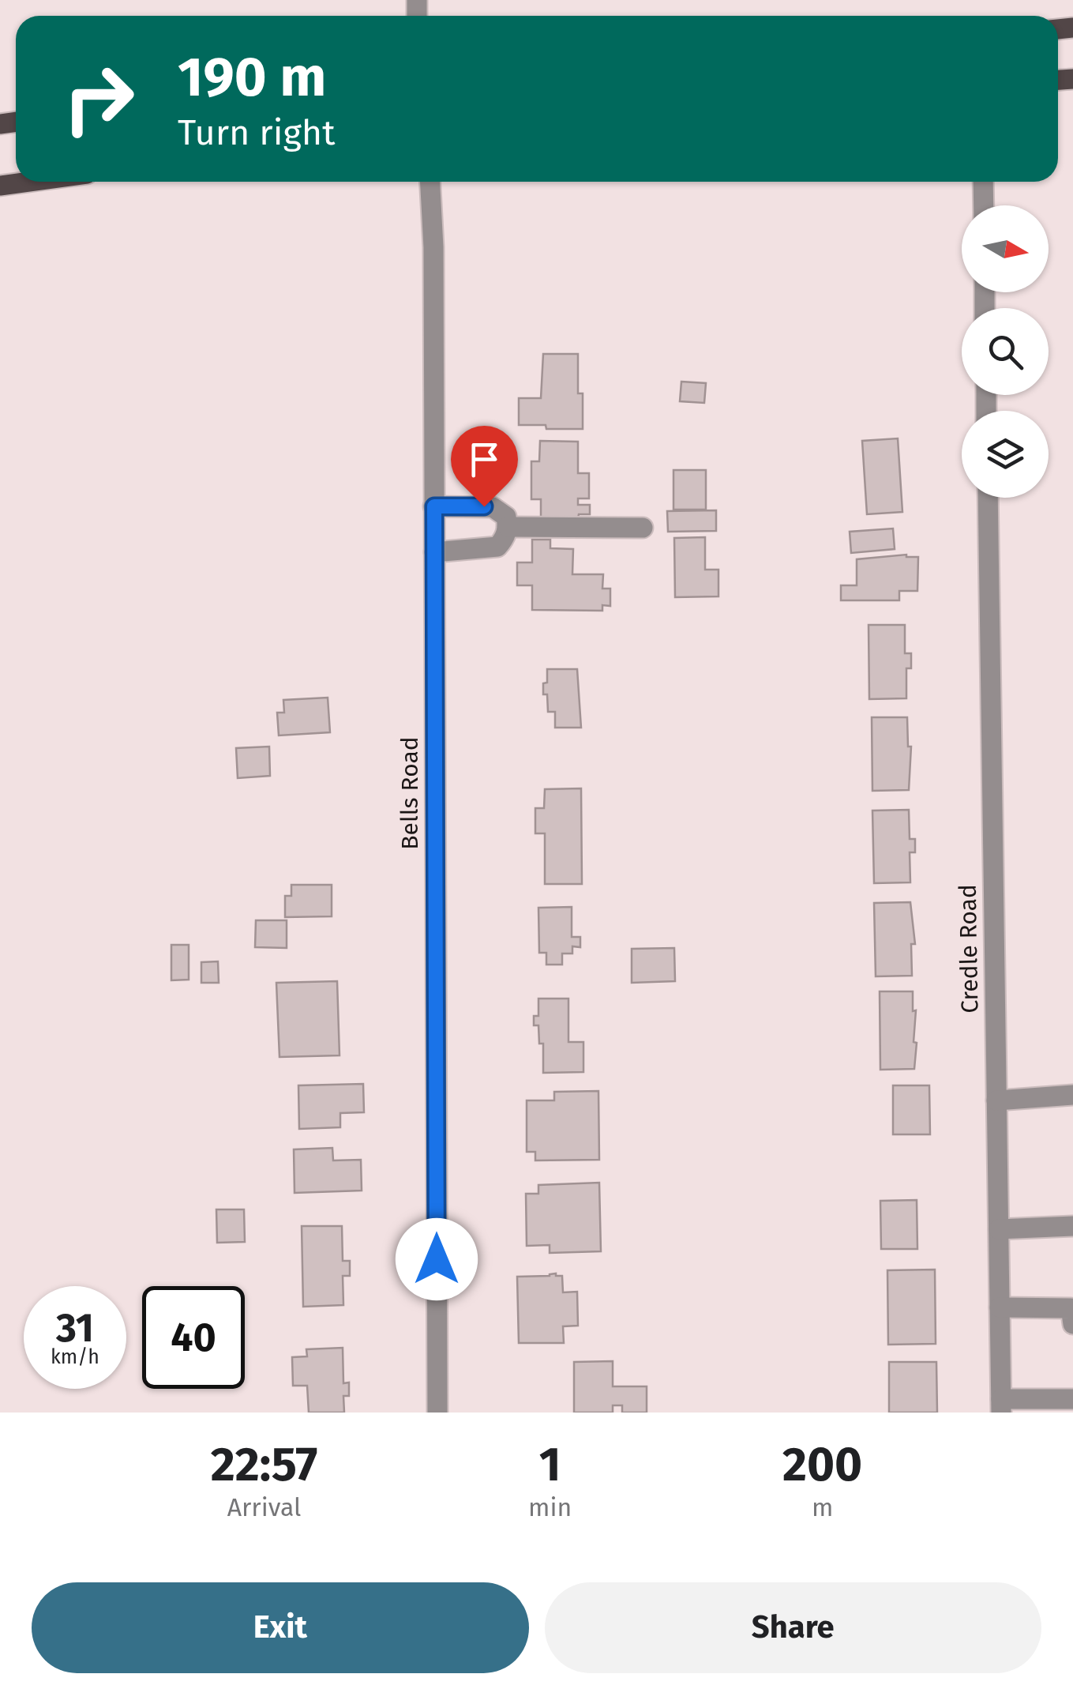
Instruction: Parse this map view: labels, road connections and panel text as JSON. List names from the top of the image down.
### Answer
{
  "streets": {
    "street": ["Bells Road", "Credle Road"]
  },
  "north": "right",
  "page": {
    "turn": ["190 m", "Turn right"],
    "speed": "31 km/h",
    "limit": "40",
    "eta": [
      "22:57",
      "Arrival",
      "1",
      "min",
      "200",
      "m"
    ],
    "buttons": ["Exit", "Share"]
  }
}
